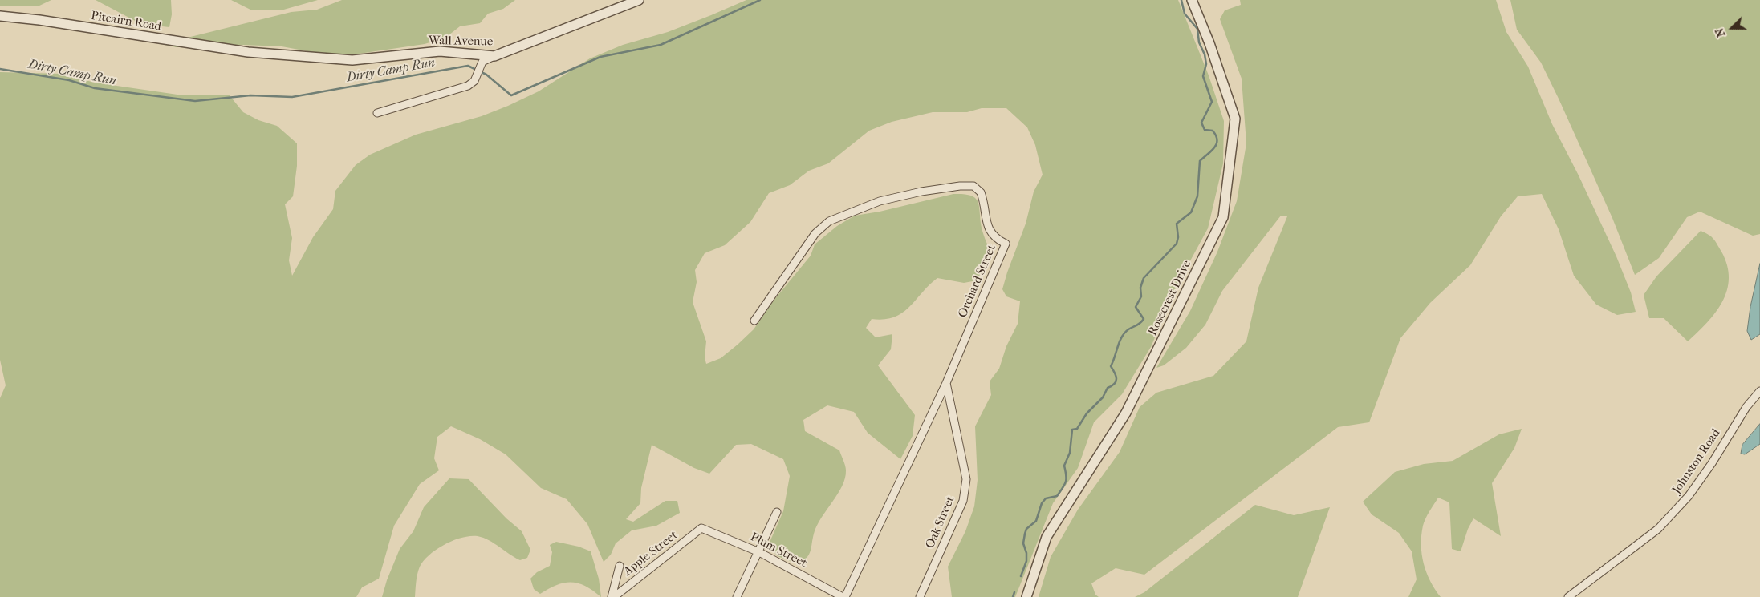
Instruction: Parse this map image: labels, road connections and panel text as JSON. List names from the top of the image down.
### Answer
{
  "streets": {
    "street": [
      "Pitcairn Road",
      "Wall Avenue",
      "Orchard Street",
      "Rosecrest Drive",
      "Johnston Road",
      "Oak Street",
      "Plum Street",
      "Apple Street"
    ]
  },
  "crossings": [
    ["Pitcairn Road", "Wall Avenue"],
    ["Orchard Street", "Oak Street"],
    ["Orchard Street", "Plum Street"],
    ["Plum Street", "Apple Street"]
  ],
  "water": ["Dirty Camp Run"],
  "north": "left"
}
